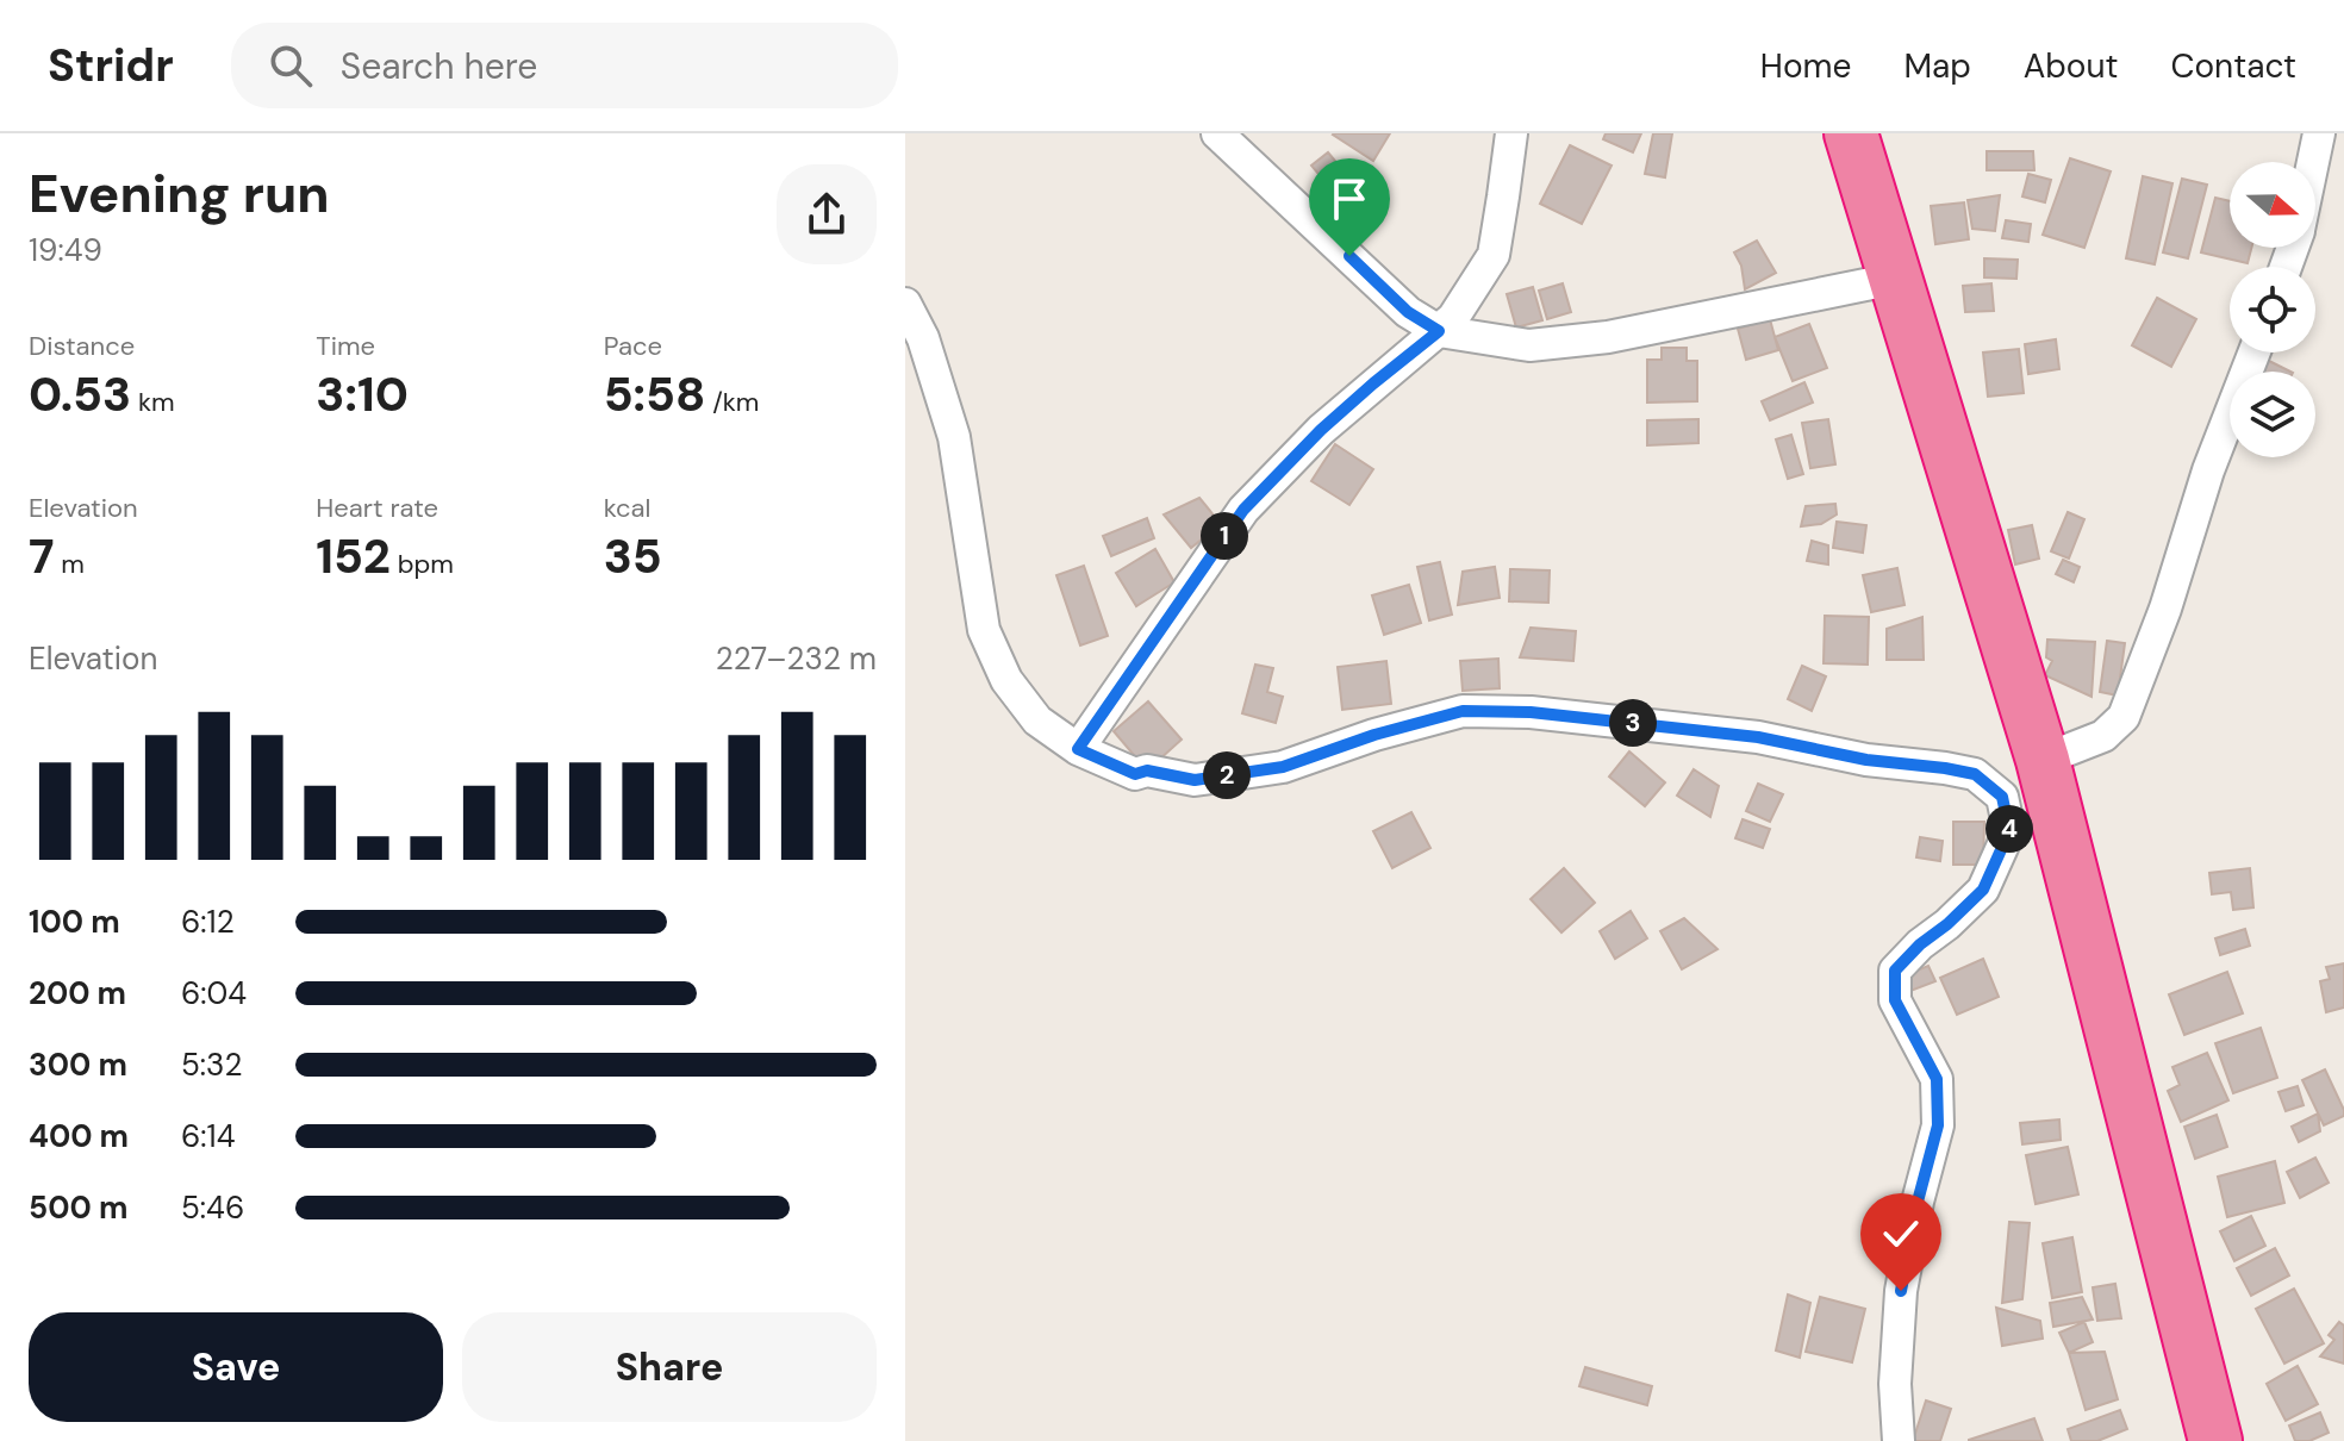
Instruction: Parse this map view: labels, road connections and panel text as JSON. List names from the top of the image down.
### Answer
{
  "north": "right",
  "page": {
    "header": "Stridr",
    "search": "Search here",
    "nav": [
      "Home",
      "Map",
      "About",
      "Contact"
    ],
    "heading": ["Evening run", "19:49"],
    "stats": [
      ["Distance", "0.53 km"],
      ["Time", "3:10"],
      ["Pace", "5:58 /km"],
      ["Elevation", "7 m"],
      ["Heart rate", "152 bpm"],
      ["kcal", "35"]
    ],
    "pins": [
      "1",
      "3",
      "2",
      "4"
    ],
    "chart": ["Elevation", "227–232 m"],
    "list": [
      {
        "name": "100 m",
        "note": "6:12"
      },
      {
        "name": "200 m",
        "note": "6:04"
      },
      {
        "name": "300 m",
        "note": "5:32"
      },
      {
        "name": "400 m",
        "note": "6:14"
      },
      {
        "name": "500 m",
        "note": "5:46"
      }
    ],
    "buttons": ["Save", "Share"]
  }
}
